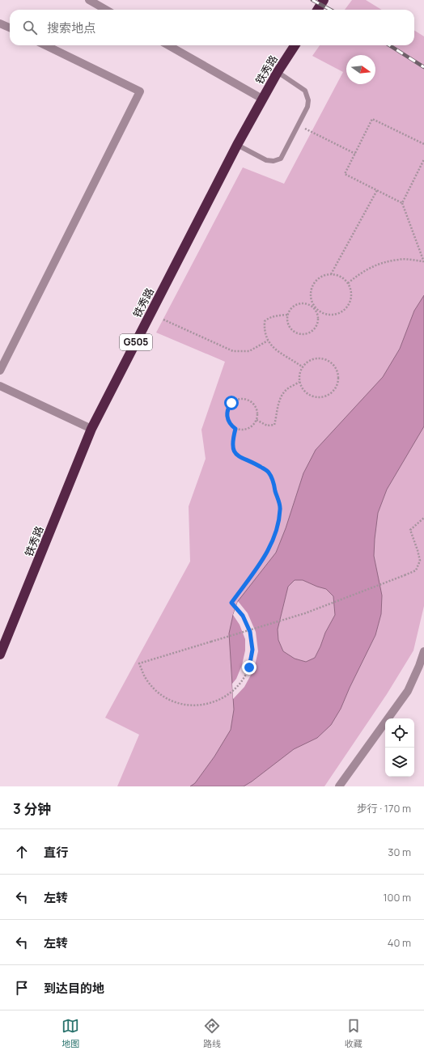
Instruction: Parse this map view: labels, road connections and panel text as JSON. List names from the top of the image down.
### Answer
{
  "streets": {
    "highway": ["铁秀路", "G505"]
  },
  "north": "right",
  "page": {
    "search": "搜索地点",
    "heading": ["3 分钟", "步行 · 170 m"],
    "list": [
      ["直行", "30 m"],
      ["左转", "100 m"],
      ["左转", "40 m"],
      "到达目的地"
    ],
    "nav": ["地图", "路线", "收藏"]
  }
}
